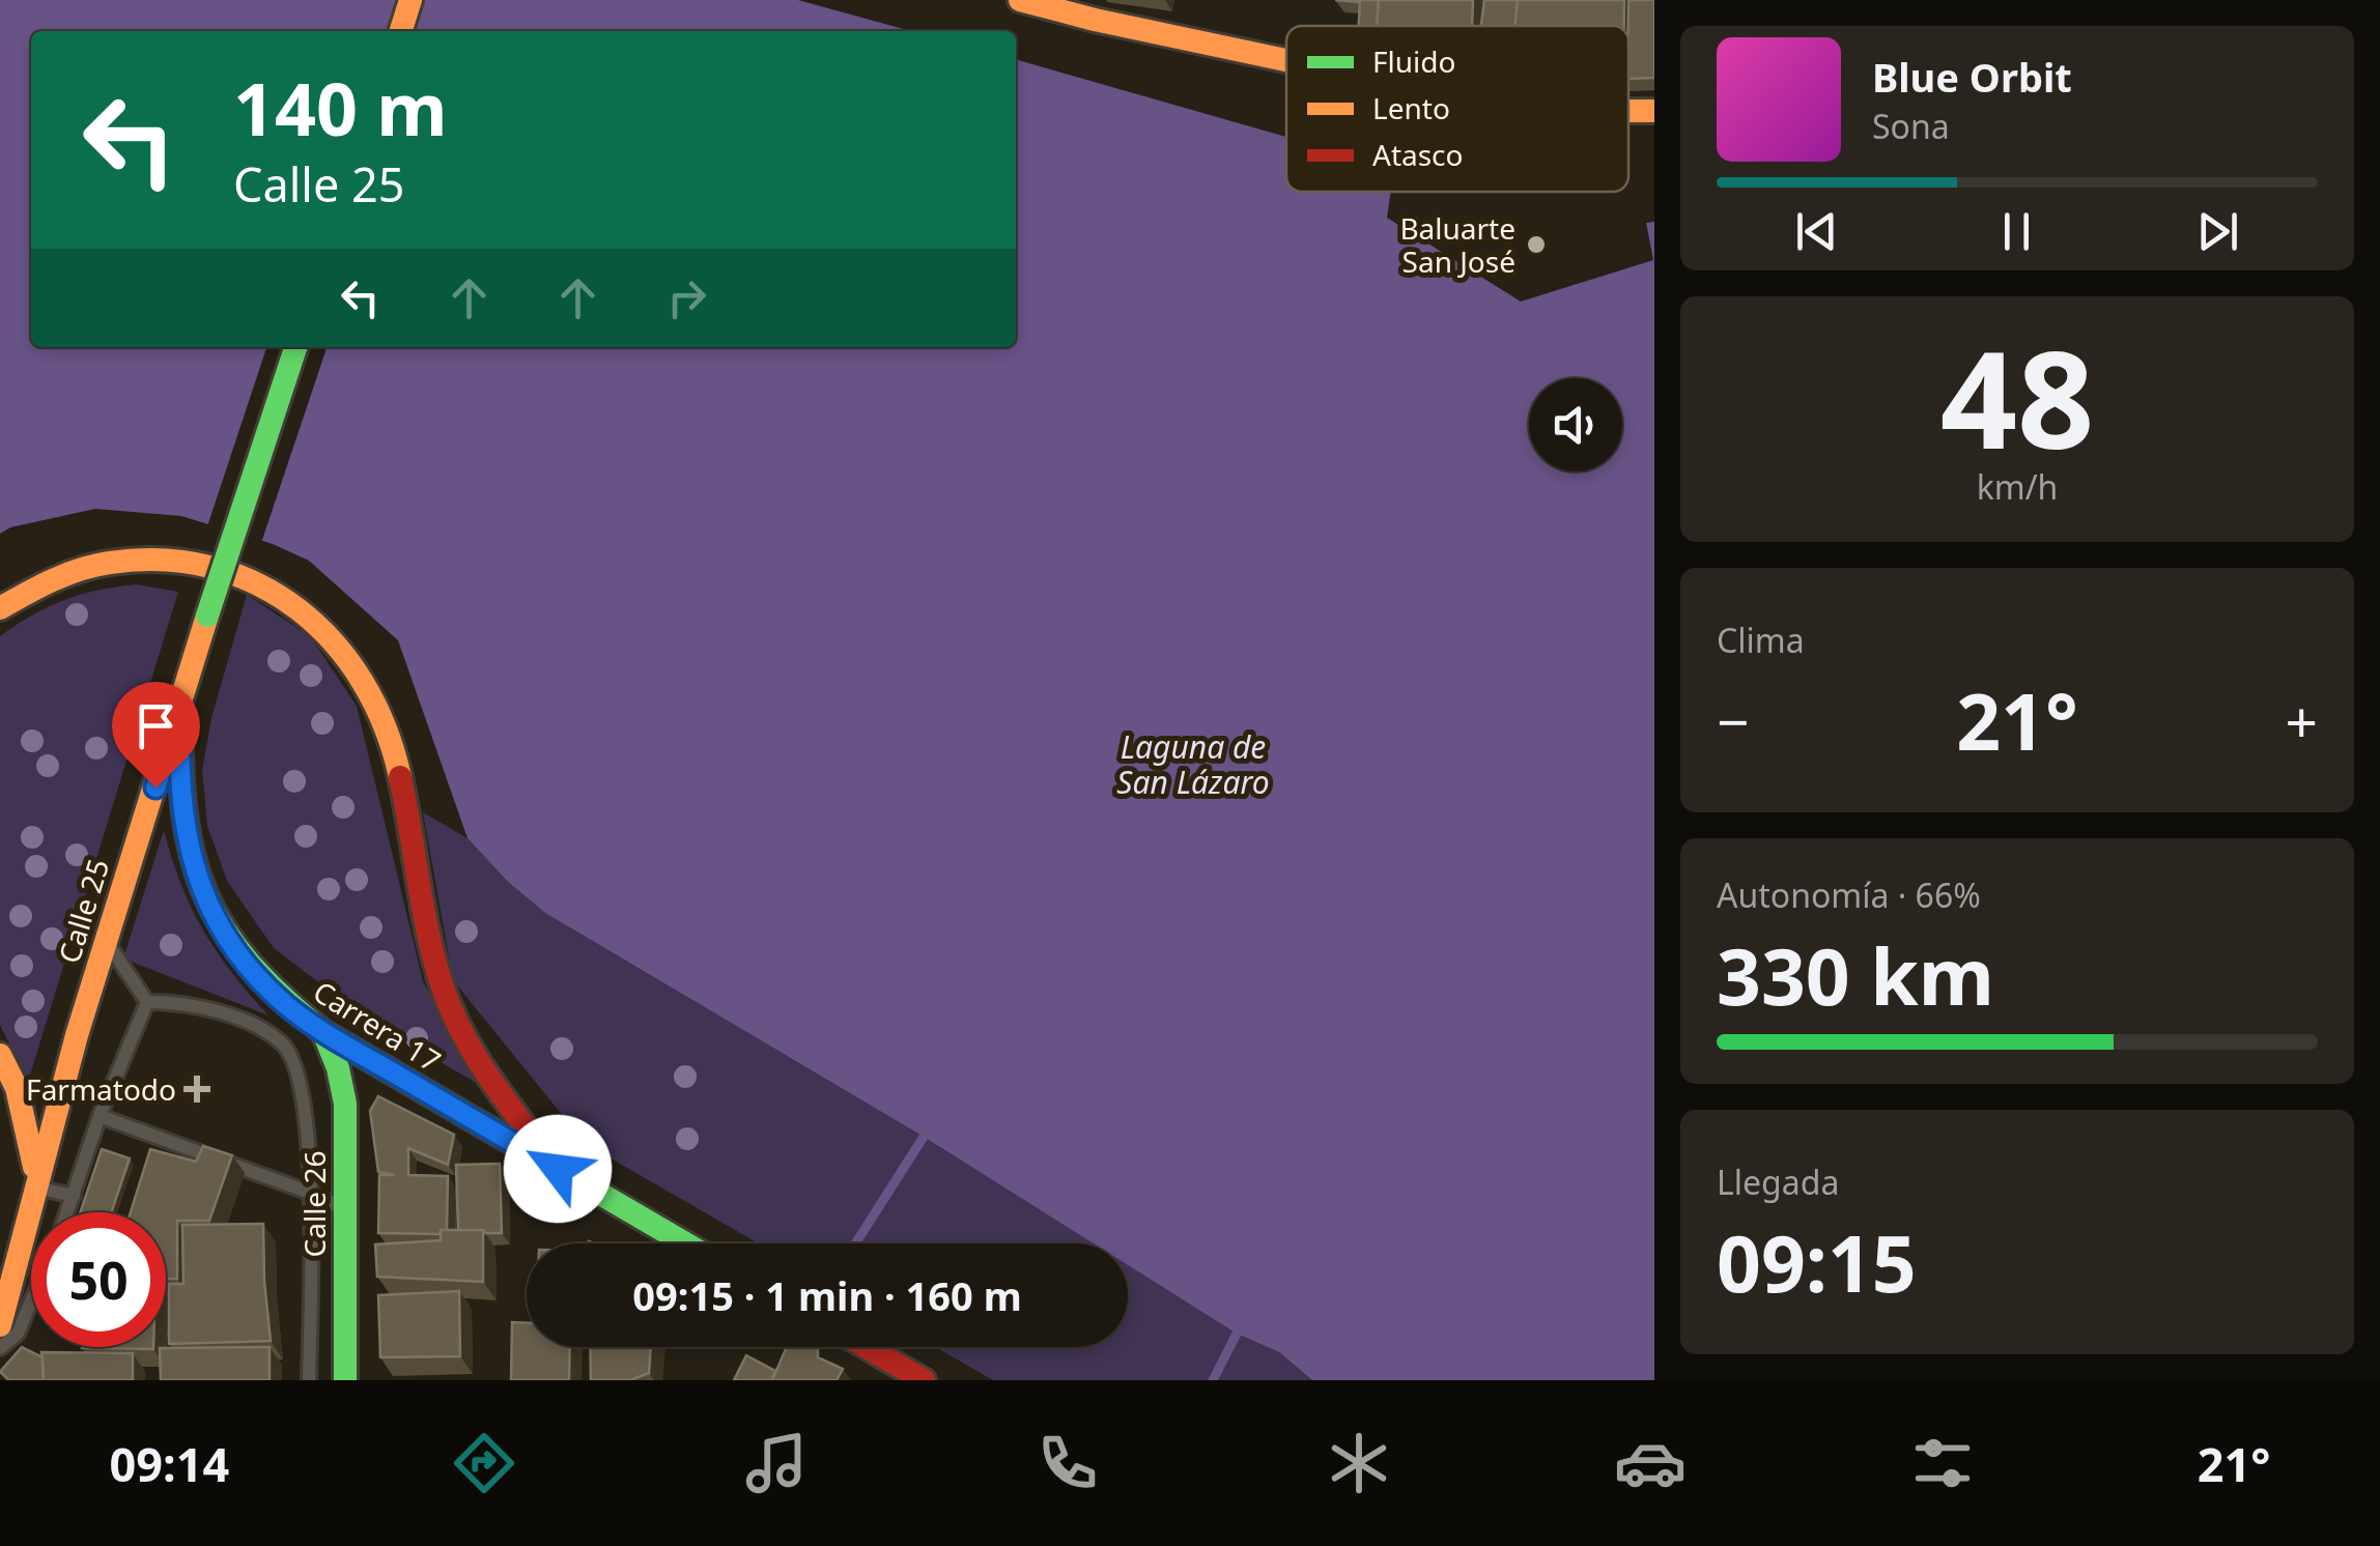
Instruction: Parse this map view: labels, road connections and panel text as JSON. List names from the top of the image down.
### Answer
{
  "streets": {
    "main road": ["Calle 25", "Carrera 17", "Calle 26"]
  },
  "crossings": [
    ["Calle 25", "Carrera 17"],
    ["Carrera 17", "Calle 26"]
  ],
  "water": ["Laguna de San Lázaro"],
  "places": {
    "other": ["Baluarte San José"],
    "health": ["Farmatodo"]
  },
  "legend": ["Fluido", "Lento", "Atasco"],
  "page": {
    "turn": ["140 m", "Calle 25"],
    "song": ["Blue Orbit", "Sona"],
    "tile": [
      ["48", "km/h"],
      "Clima",
      ["Autonomía · 66%", "330 km"],
      ["Llegada", "09:15"]
    ],
    "heat": ["−", "21°", "+"],
    "limit": "50",
    "trip": "09:15 · 1 min · 160 m",
    "tabs": ["09:14", "21°"]
  }
}
